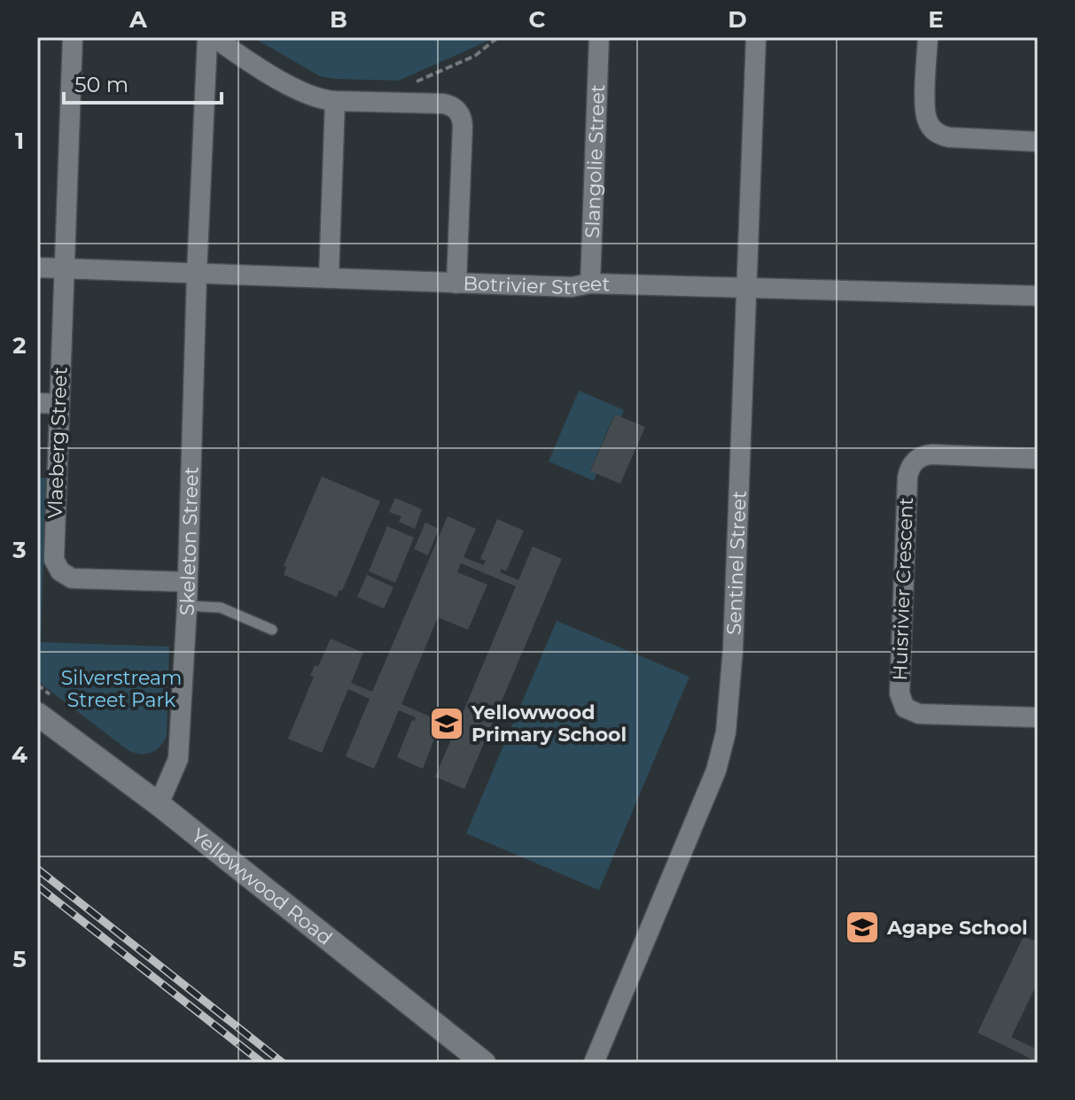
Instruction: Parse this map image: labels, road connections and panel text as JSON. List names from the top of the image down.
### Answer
{
  "streets": {
    "street": [
      "Slangolie Street",
      "Botrivier Street",
      "Vlaeberg Street",
      "Skeleton Street",
      "Sentinel Street",
      "Huisrivier Crescent",
      "Yellowwood Road"
    ]
  },
  "crossings": [
    ["Slangolie Street", "Botrivier Street"],
    ["Botrivier Street", "Vlaeberg Street"],
    ["Botrivier Street", "Skeleton Street"],
    ["Botrivier Street", "Sentinel Street"],
    ["Vlaeberg Street", "Skeleton Street"],
    ["Skeleton Street", "Yellowwood Road"]
  ],
  "parks": ["Silverstream Street Park"],
  "places": {
    "school or university": ["Yellowwood Primary School", "Agape School"]
  },
  "scale_bar": "50 m",
  "grid": {
    "columns": [
      "A",
      "B",
      "C",
      "D",
      "E"
    ],
    "rows": [
      "1",
      "2",
      "3",
      "4",
      "5"
    ]
  }
}
